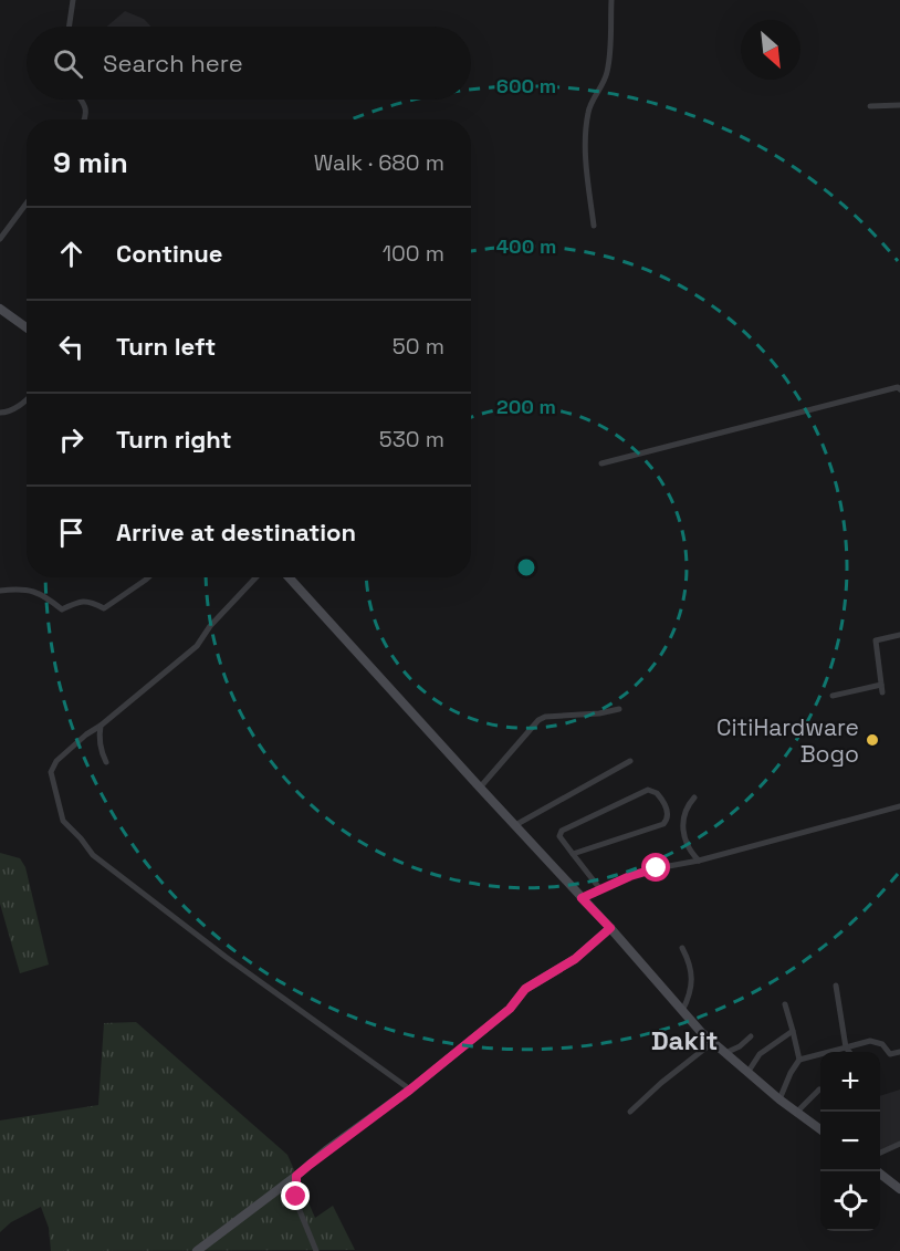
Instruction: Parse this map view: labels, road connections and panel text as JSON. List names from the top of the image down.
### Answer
{
  "districts": ["Dakit"],
  "places": ["CitiHardware Bogo"],
  "north": "bottom right",
  "page": {
    "search": "Search here",
    "heading": ["9 min", "Walk · 680 m"],
    "list": [
      ["Continue", "100 m"],
      ["Turn left", "50 m"],
      ["Turn right", "530 m"],
      "Arrive at destination"
    ],
    "map_buttons": ["+", "−"]
  },
  "rings": ["600 m", "400 m", "200 m"]
}
